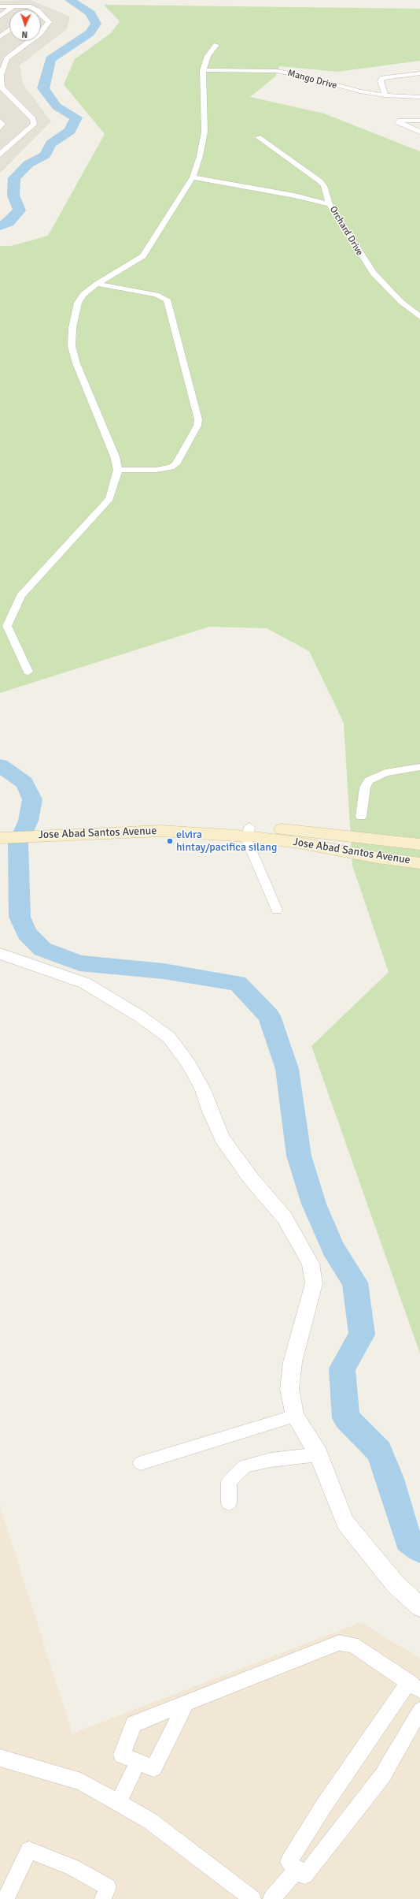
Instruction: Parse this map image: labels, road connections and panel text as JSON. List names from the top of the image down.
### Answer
{
  "streets": {
    "main road": ["Jose Abad Santos Avenue"],
    "street": ["Mango Drive", "Orchard Drive"]
  },
  "places": ["elvira hintay/pacifica silang"],
  "north": "bottom"
}
